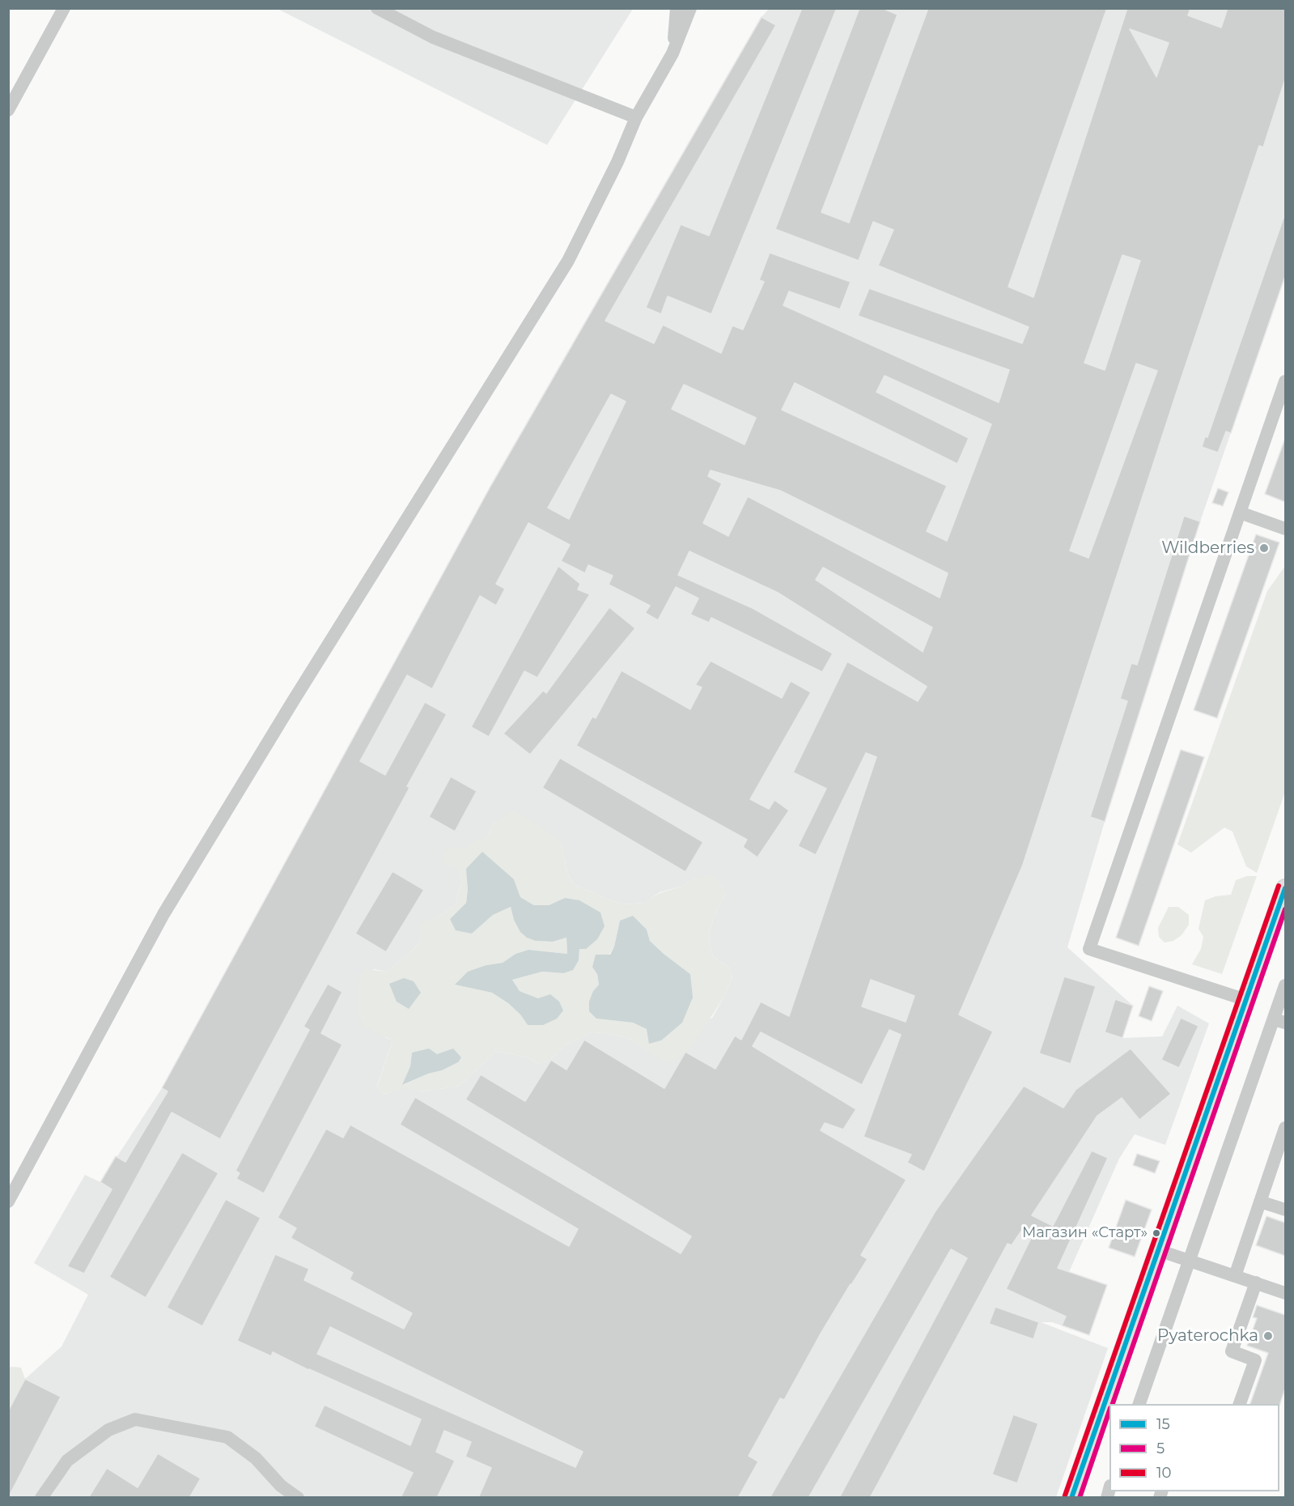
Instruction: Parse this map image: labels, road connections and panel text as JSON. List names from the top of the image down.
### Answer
{
  "places": ["Wildberries", "Магазин «Старт»", "Pyaterochka"],
  "lines": ["transit line 10", "transit line 15", "transit line 5"],
  "legend": ["15", "5", "10"]
}
